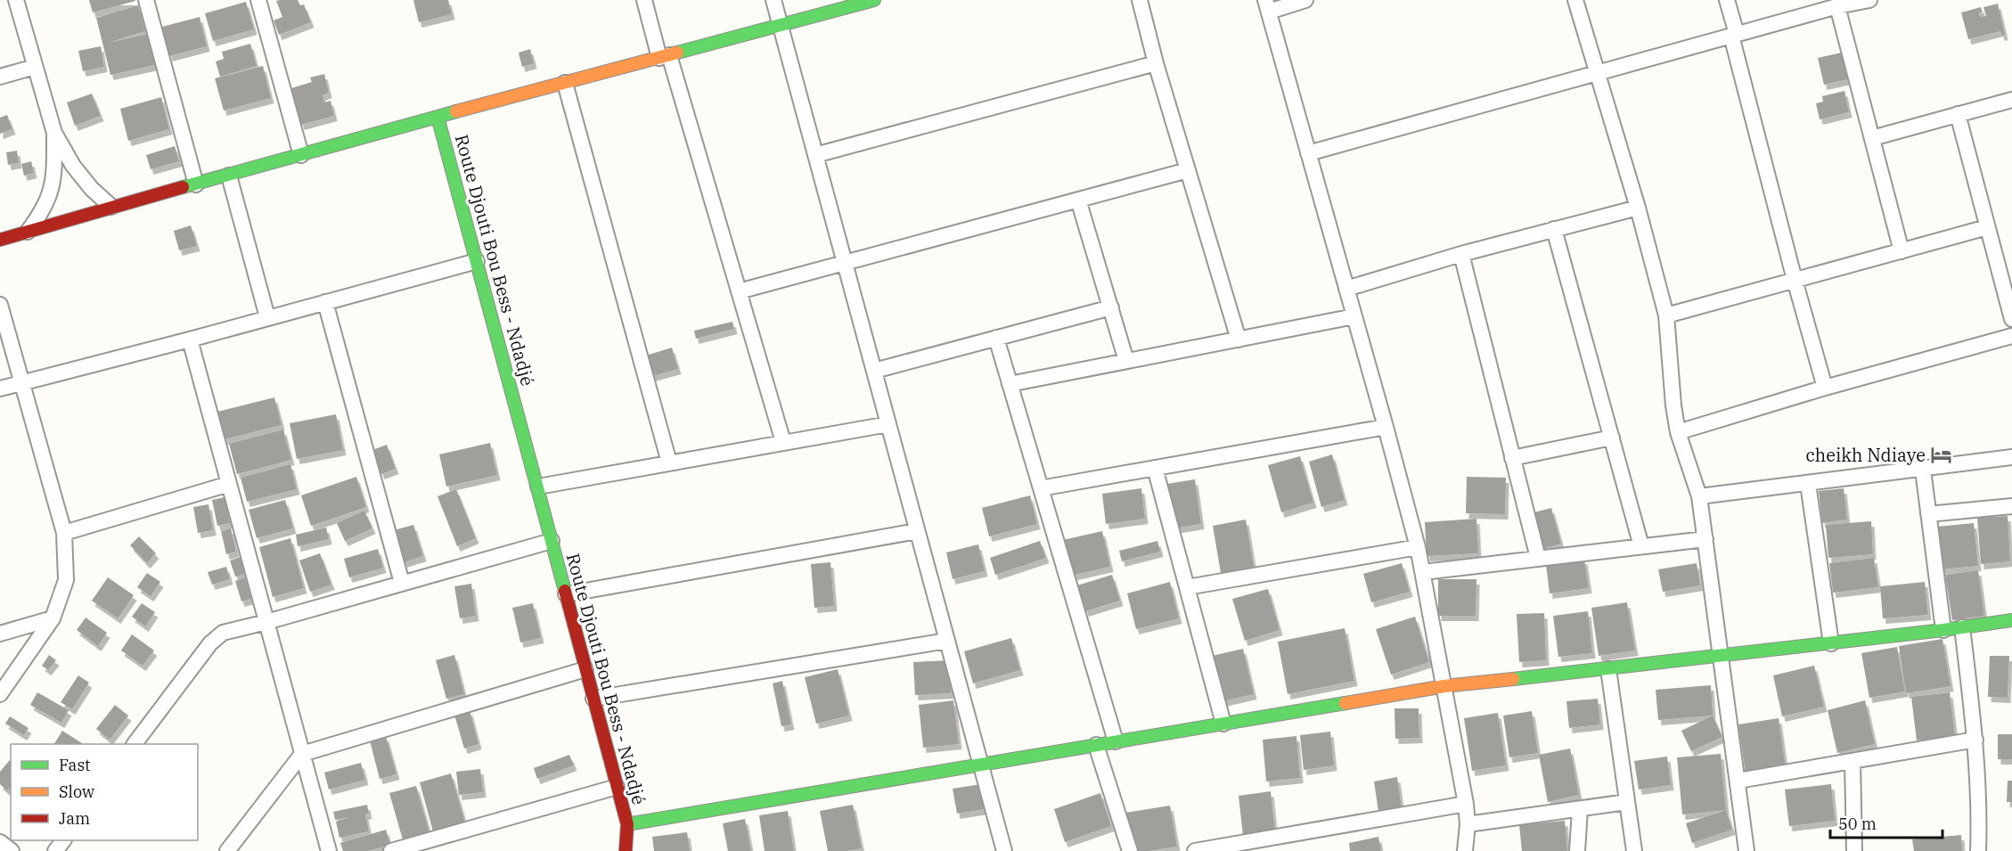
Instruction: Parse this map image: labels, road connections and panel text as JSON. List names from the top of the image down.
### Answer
{
  "streets": {
    "street": ["Route Djouti Bou Bess - Ndadjé"]
  },
  "places": {
    "hotel": ["cheikh Ndiaye"]
  },
  "legend": ["Fast", "Slow", "Jam"],
  "scale_bar": "50 m"
}
